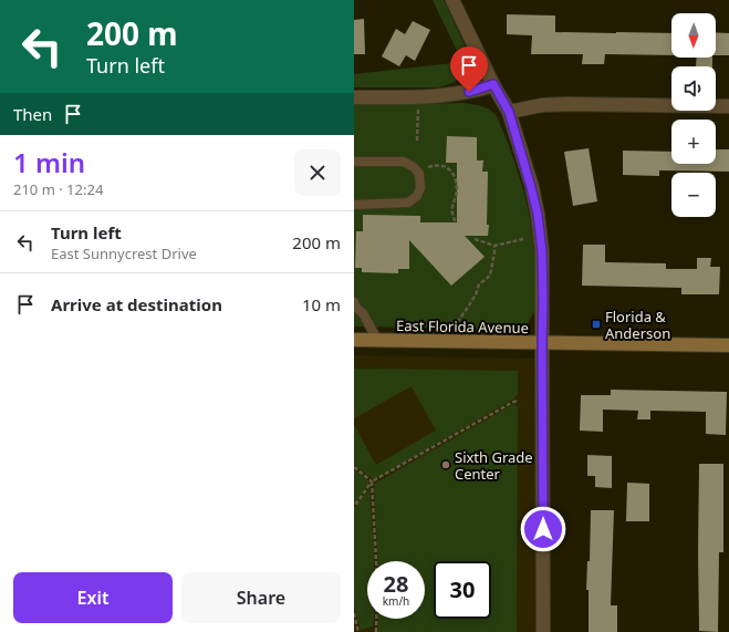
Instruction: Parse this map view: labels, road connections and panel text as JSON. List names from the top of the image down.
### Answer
{
  "streets": {
    "main road": ["East Florida Avenue"]
  },
  "places": {
    "transit": ["Florida & Anderson"],
    "other": ["Sixth Grade Center"]
  },
  "north": "bottom",
  "page": {
    "turn": ["200 m", "Turn left"],
    "map_buttons": ["+", "−"],
    "then": "Then",
    "heading": ["1 min", "210 m · 12:24"],
    "list": [
      {
        "name": "Turn left",
        "note": "East Sunnycrest Drive",
        "value": "200 m"
      },
      {
        "name": "Arrive at destination",
        "value": "10 m"
      }
    ],
    "speed": "28 km/h",
    "limit": "30",
    "buttons": ["Exit", "Share"]
  }
}
